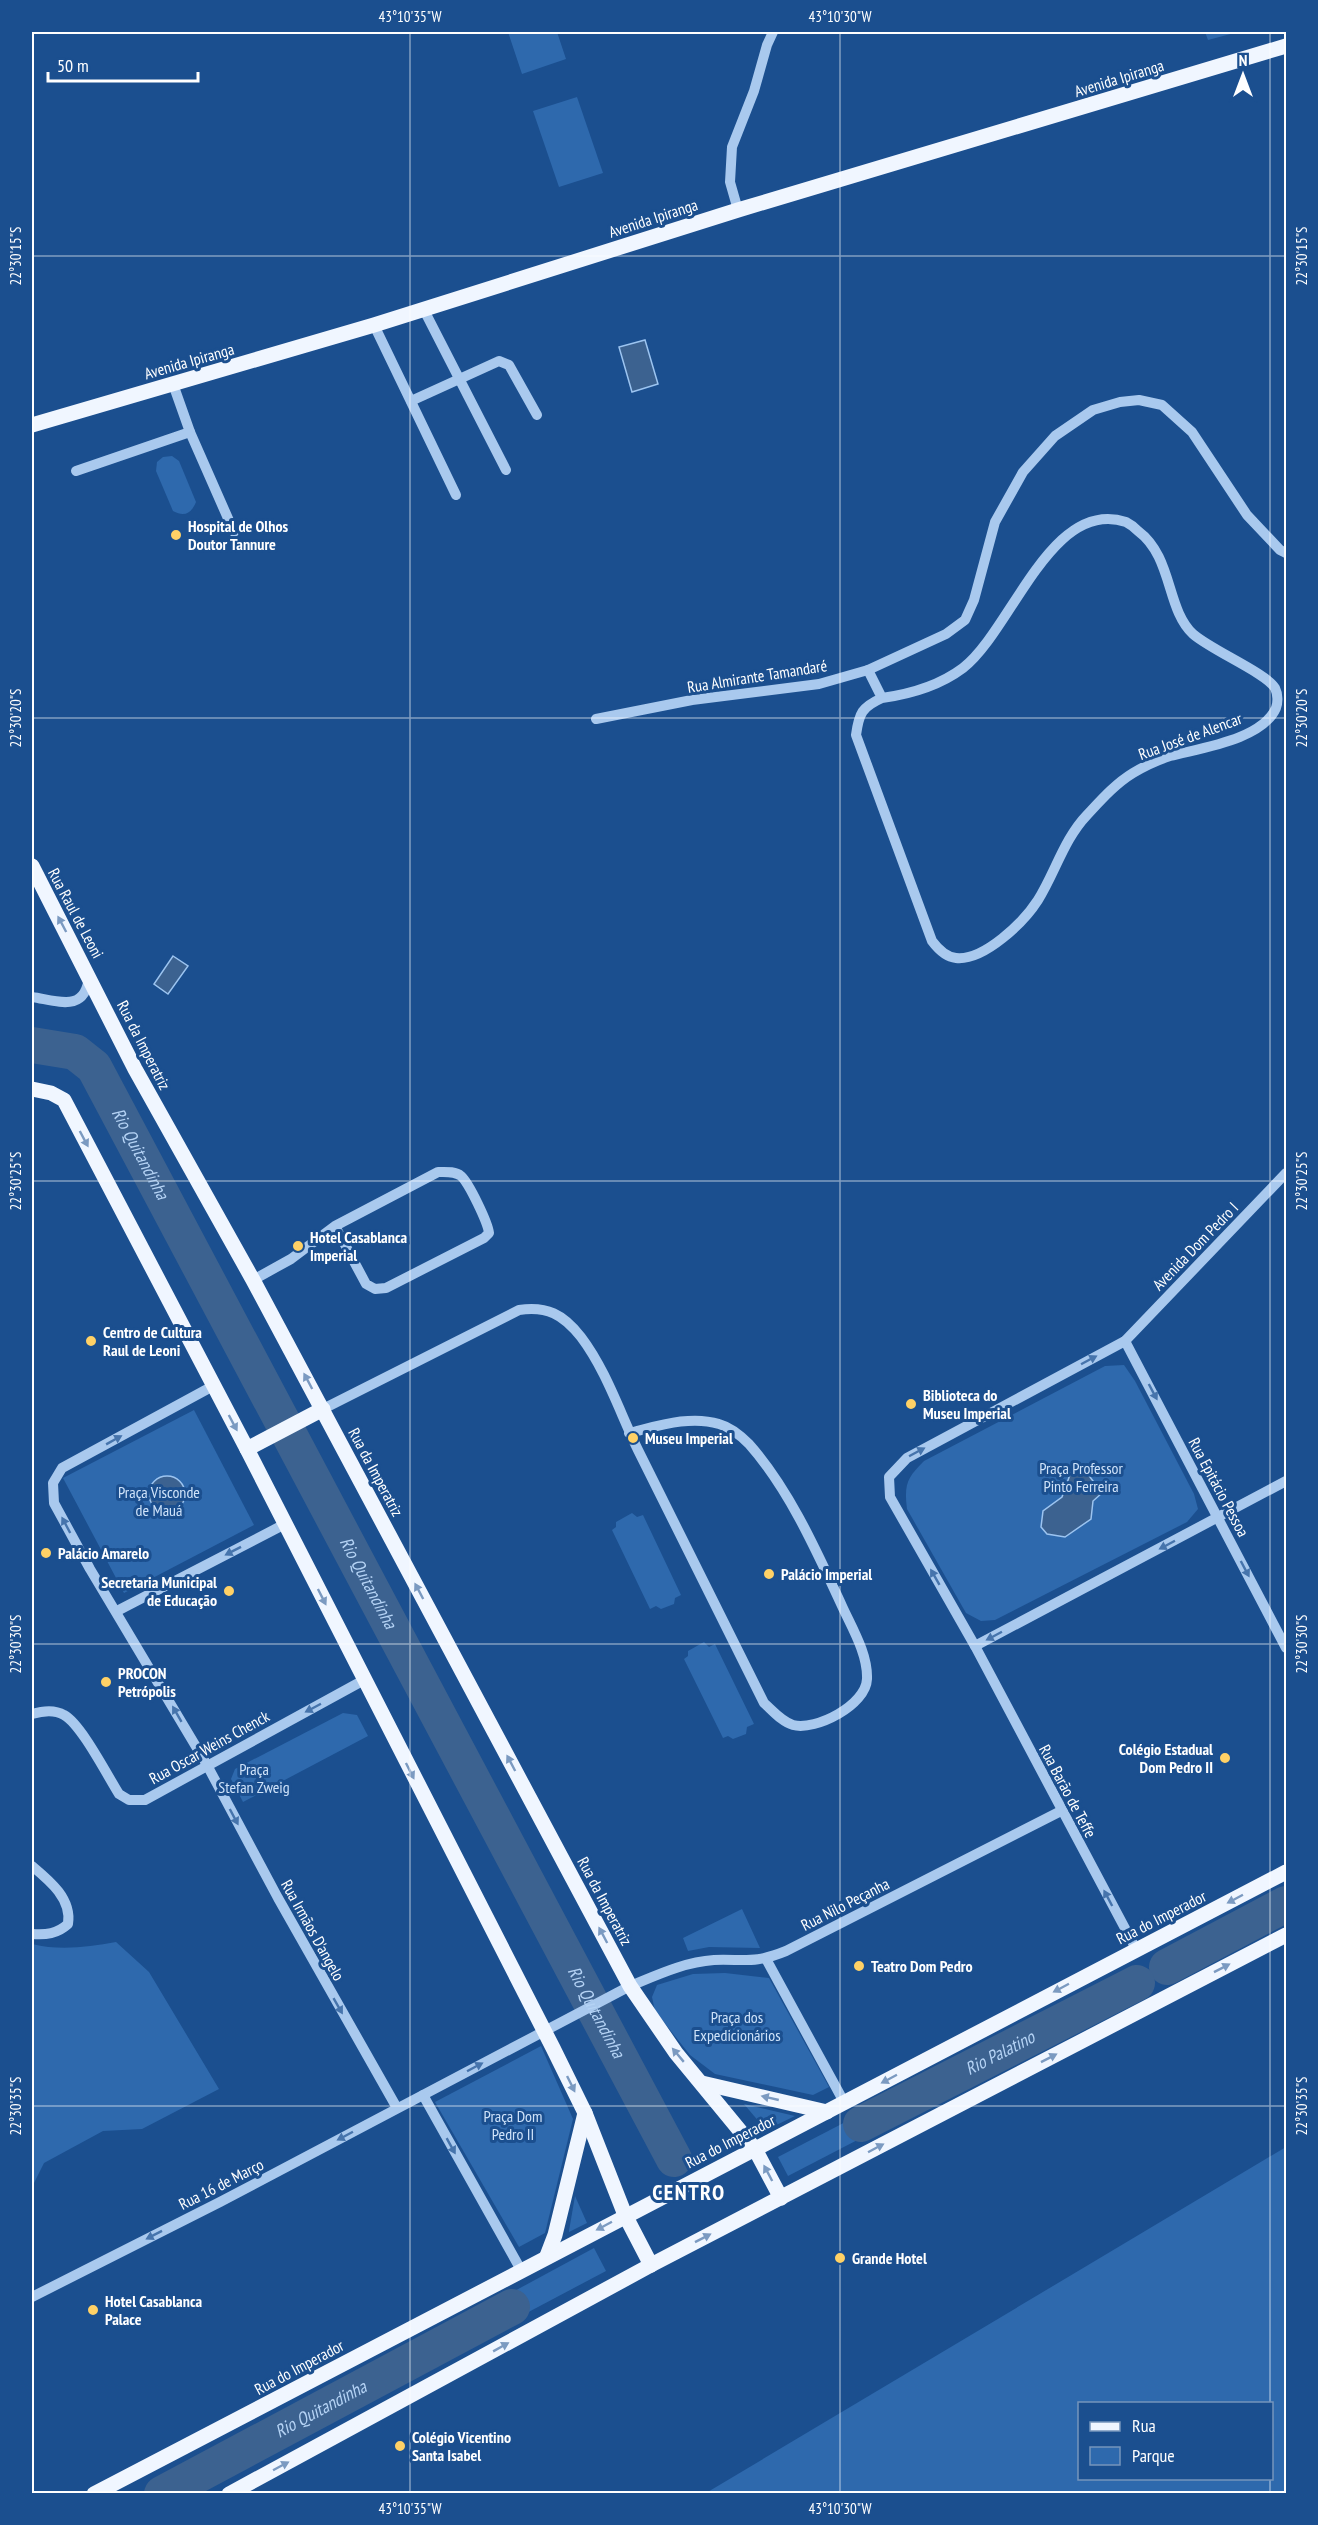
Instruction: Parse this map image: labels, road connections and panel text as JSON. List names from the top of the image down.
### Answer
{
  "streets": {
    "main road": [
      "Avenida Ipiranga",
      "Rua Raul de Leoni",
      "Rua da Imperatriz",
      "Rua do Imperador"
    ],
    "street": [
      "Rua Almirante Tamandaré",
      "Rua José de Alencar",
      "Avenida Dom Pedro I",
      "Rua Epitácio Pessoa",
      "Rua Oscar Weins Chenck",
      "Rua Barão de Teffe",
      "Rua Nilo Peçanha",
      "Rua Irmãos D'angelo",
      "Rua 16 de Março"
    ]
  },
  "crossings": [
    ["Rua Raul de Leoni", "Rua da Imperatriz"],
    ["Rua da Imperatriz", "Rua Nilo Peçanha"],
    ["Avenida Dom Pedro I", "Rua Epitácio Pessoa"],
    ["Rua Oscar Weins Chenck", "Rua Irmãos D'angelo"],
    ["Rua Barão de Teffe", "Rua Nilo Peçanha"],
    ["Rua Barão de Teffe", "Rua do Imperador"],
    ["Rua Irmãos D'angelo", "Rua 16 de Março"]
  ],
  "one_way": [
    "Rua Raul de Leoni",
    "Rua Epitácio Pessoa",
    "Rua Oscar Weins Chenck",
    "Rua Barão de Teffe",
    "Rua 16 de Março"
  ],
  "districts": ["CENTRO"],
  "water": ["Rio Quitandinha", "Rio Palatino"],
  "parks": [
    "Praça Professor Pinto Ferreira",
    "Praça Visconde de Mauá",
    "Praça Stefan Zweig",
    "Praça dos Expedicionários",
    "Praça Dom Pedro II"
  ],
  "places": [
    "Hospital de Olhos Doutor Tannure",
    "Hotel Casablanca Imperial",
    "Centro de Cultura Raul de Leoni",
    "Biblioteca do Museu Imperial",
    "Museu Imperial",
    "Palácio Amarelo",
    "Palácio Imperial",
    "Secretaria Municipal de Educação",
    "PROCON Petrópolis",
    "Colégio Estadual Dom Pedro II",
    "Teatro Dom Pedro",
    "Grande Hotel",
    "Hotel Casablanca Palace",
    "Colégio Vicentino Santa Isabel"
  ],
  "legend": ["Rua", "Parque"],
  "scale_bar": "50 m",
  "north": "top",
  "coordinates": [
    "43°10'35\"W",
    "43°10'30\"W",
    "22°30'15\"S",
    "22°30'20\"S",
    "22°30'25\"S",
    "22°30'30\"S",
    "22°30'35\"S"
  ]
}
